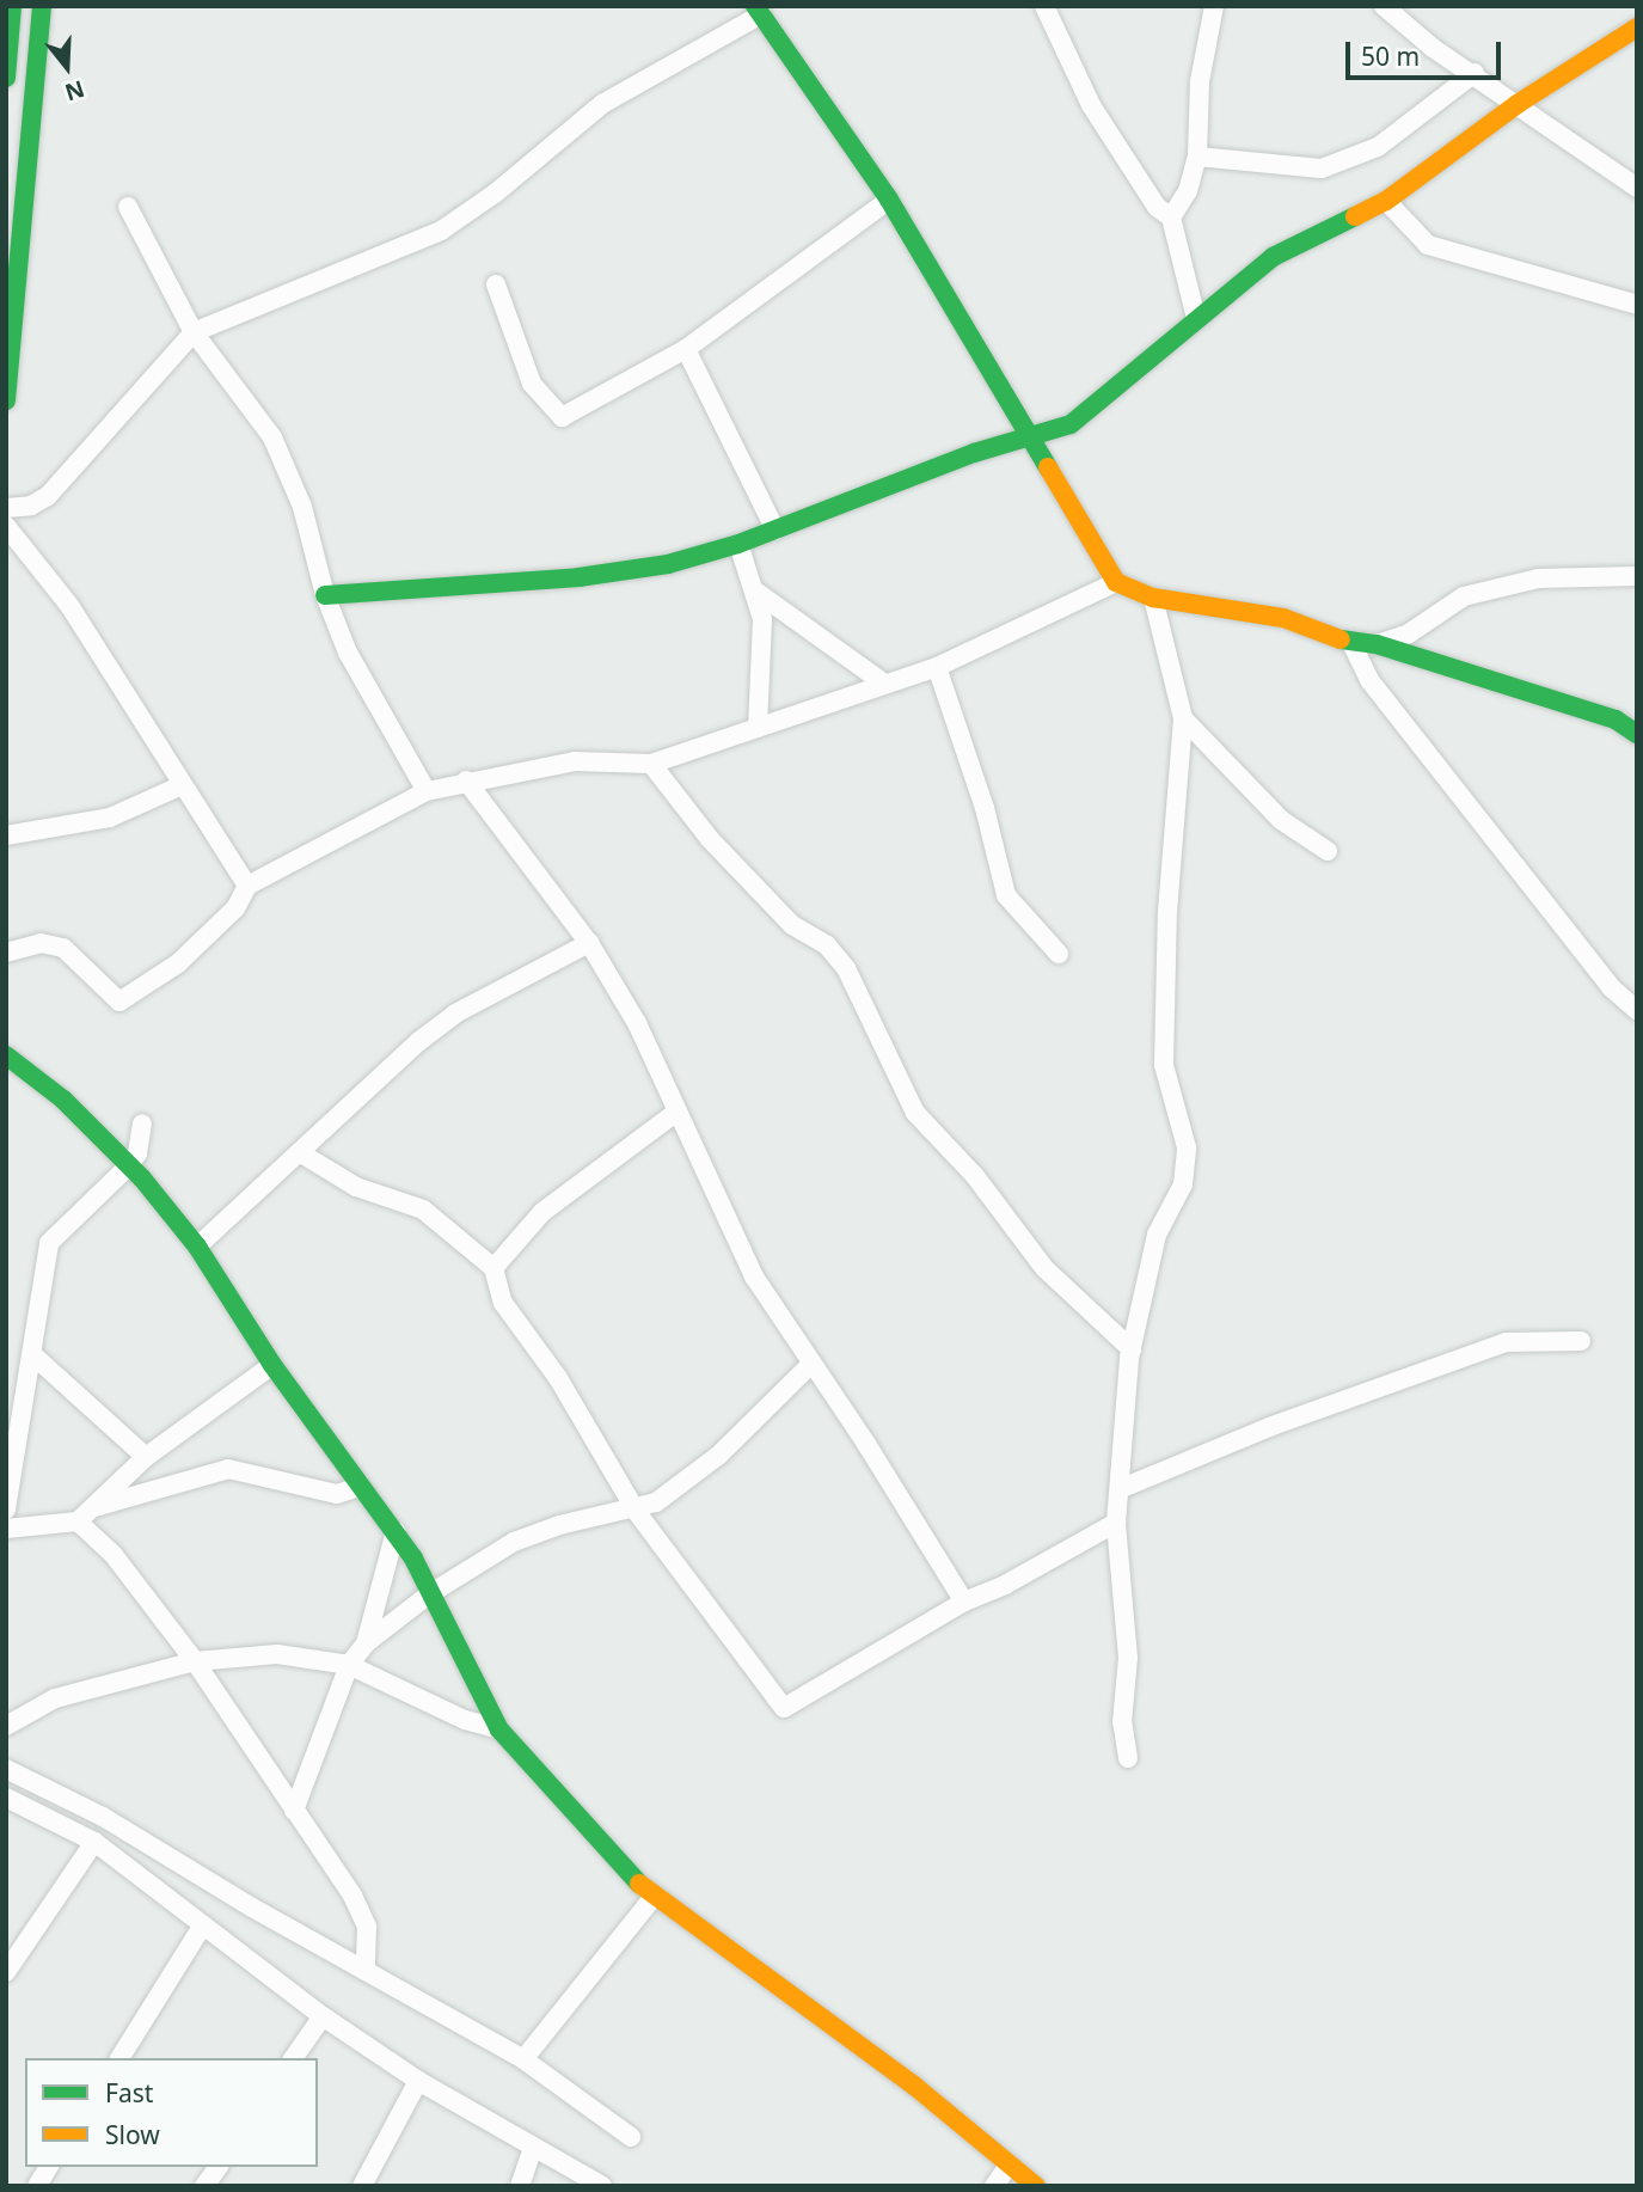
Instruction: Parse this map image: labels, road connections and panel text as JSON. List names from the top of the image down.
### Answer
{
  "legend": ["Fast", "Slow"],
  "scale_bar": "50 m",
  "north": "bottom"
}
